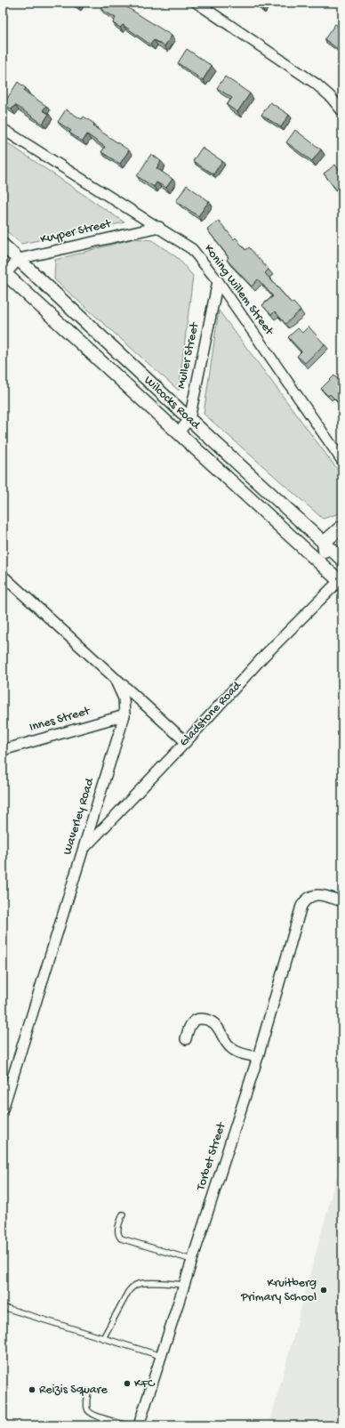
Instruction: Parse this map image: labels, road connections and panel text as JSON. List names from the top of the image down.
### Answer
{
  "streets": {
    "street": [
      "Kuyper Street",
      "Koning Willem Street",
      "Muller Street",
      "Wilcocks Road",
      "Gladstone Road",
      "Innes Street",
      "Waverley Road",
      "Torbet Street"
    ]
  },
  "crossings": [
    ["Kuyper Street", "Koning Willem Street"],
    ["Kuyper Street", "Wilcocks Road"],
    ["Koning Willem Street", "Muller Street"],
    ["Muller Street", "Wilcocks Road"],
    ["Wilcocks Road", "Gladstone Road"],
    ["Gladstone Road", "Waverley Road"],
    ["Innes Street", "Waverley Road"]
  ],
  "places": ["Kruitberg Primary School", "KFC", "Reizis Square"]
}
